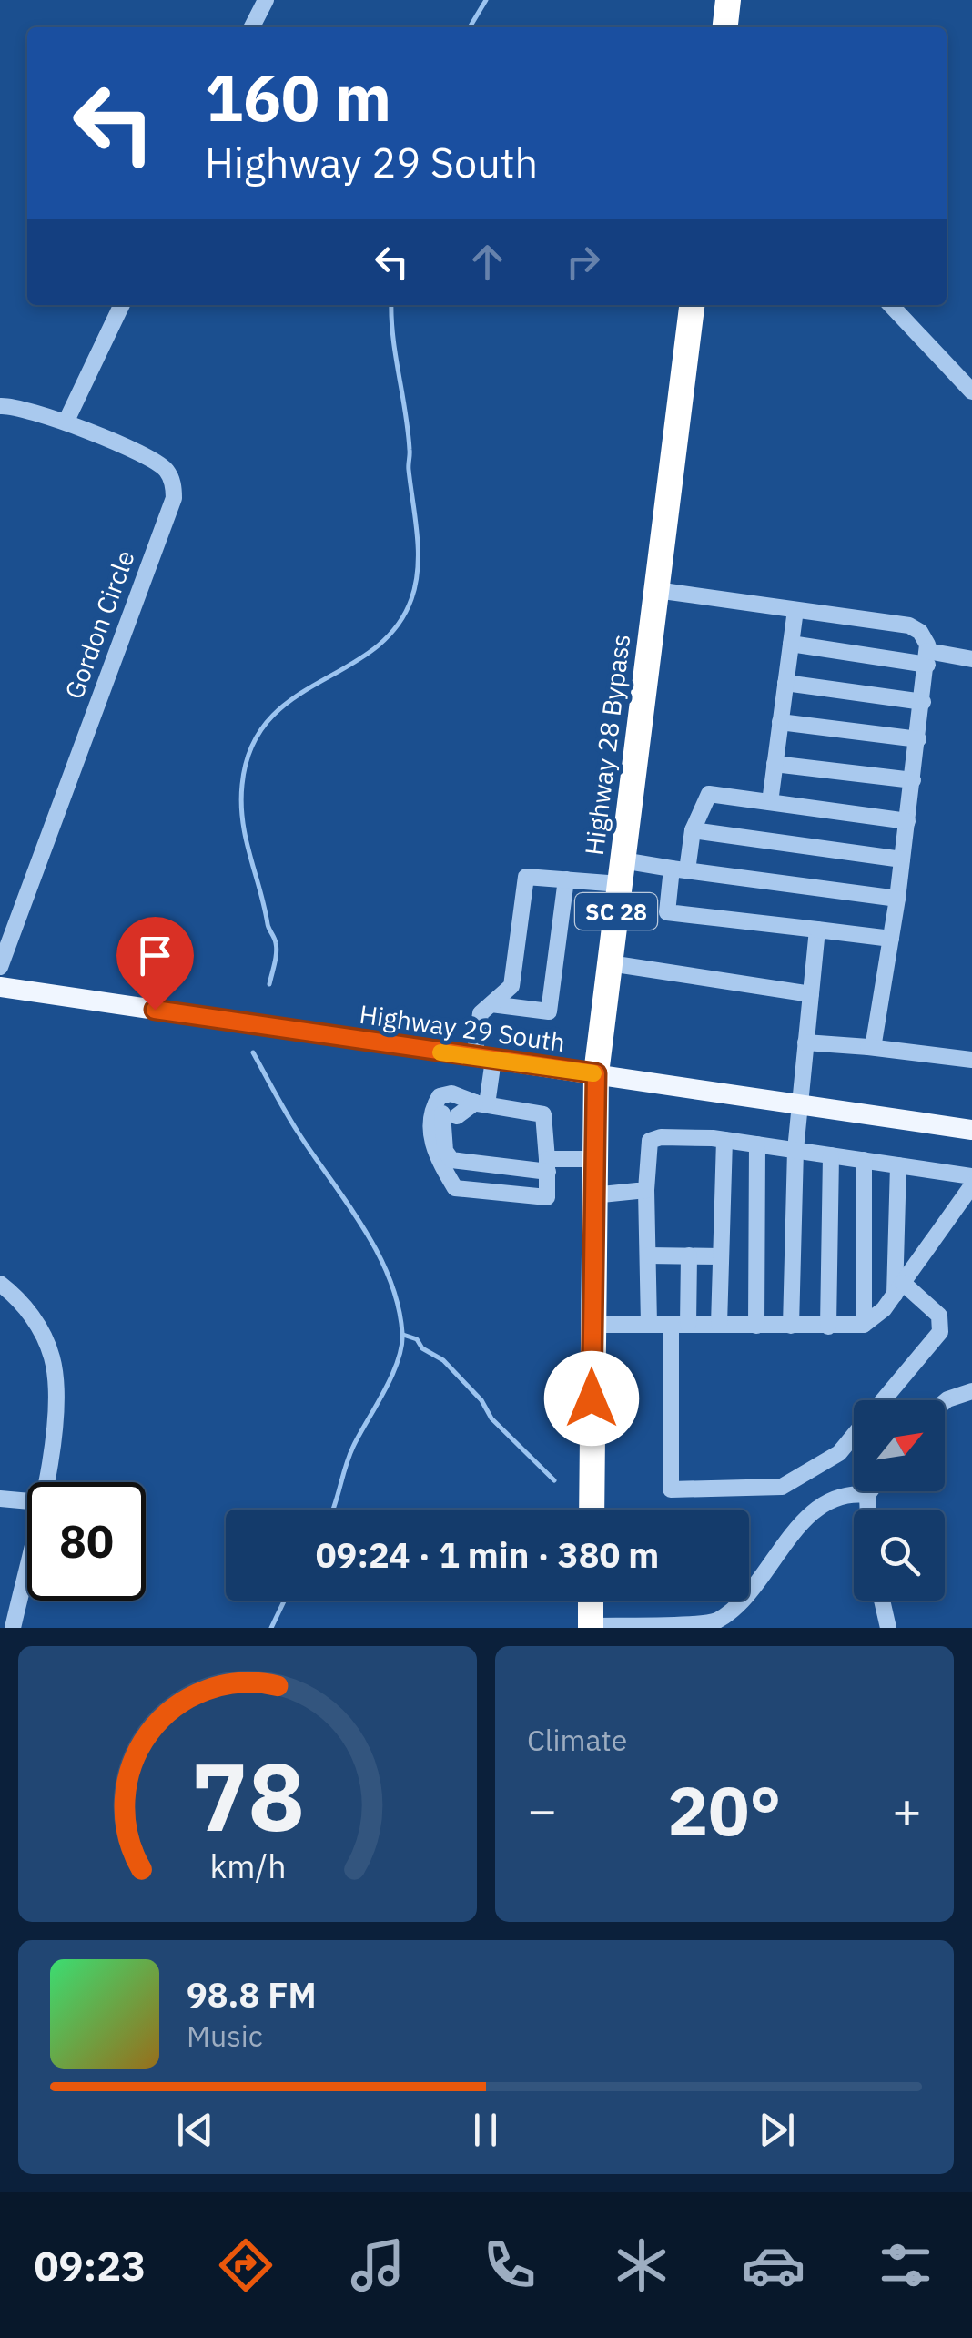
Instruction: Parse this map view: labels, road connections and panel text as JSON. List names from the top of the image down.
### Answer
{
  "streets": {
    "highway": ["Highway 28 Bypass", "SC 28"],
    "main road": ["Highway 29 South"],
    "street": ["Gordon Circle"]
  },
  "crossings": [
    ["Highway 28 Bypass", "Highway 29 South"]
  ],
  "north": "top right",
  "page": {
    "turn": ["160 m", "Highway 29 South"],
    "limit": "80",
    "trip": "09:24 · 1 min · 380 m",
    "tile": "Climate",
    "heat": ["−", "20°", "+"],
    "song": ["98.8 FM", "Music"],
    "tabs": "09:23",
    "gauge": ["78", "km/h"]
  }
}
